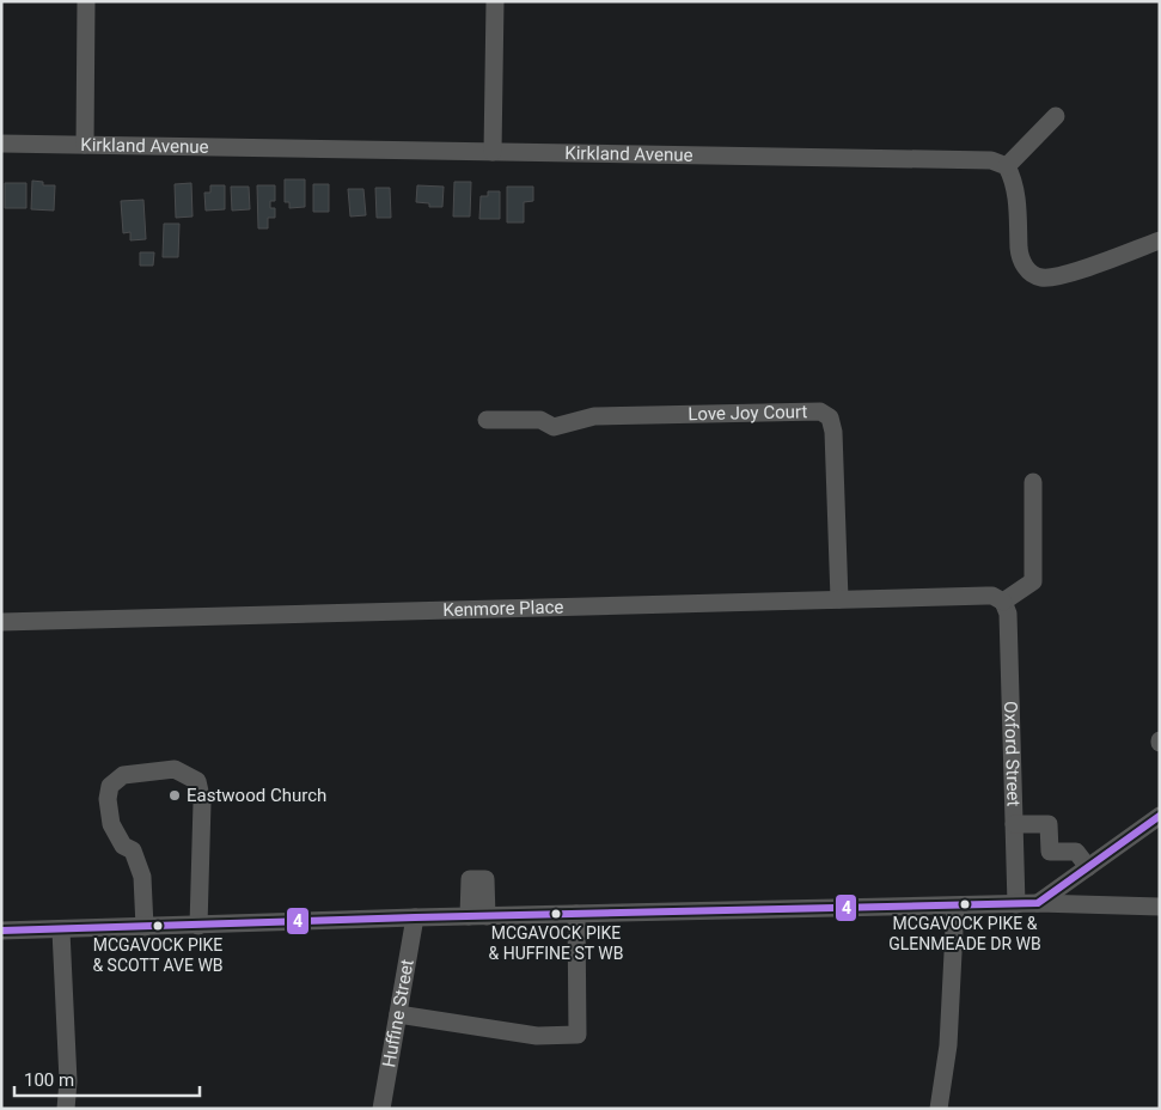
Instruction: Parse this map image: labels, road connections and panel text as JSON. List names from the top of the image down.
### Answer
{
  "streets": {
    "street": [
      "Kirkland Avenue",
      "Love Joy Court",
      "Kenmore Place",
      "Oxford Street",
      "Huffine Street"
    ]
  },
  "crossings": [
    ["Love Joy Court", "Kenmore Place"],
    ["Kenmore Place", "Oxford Street"]
  ],
  "places": [
    "Eastwood Church",
    "MCGAVOCK PIKE & GLENMEADE DR WB",
    "MCGAVOCK PIKE & HUFFINE ST WB",
    "MCGAVOCK PIKE & SCOTT AVE WB"
  ],
  "lines": ["transit line 4"],
  "scale_bar": "100 m"
}
